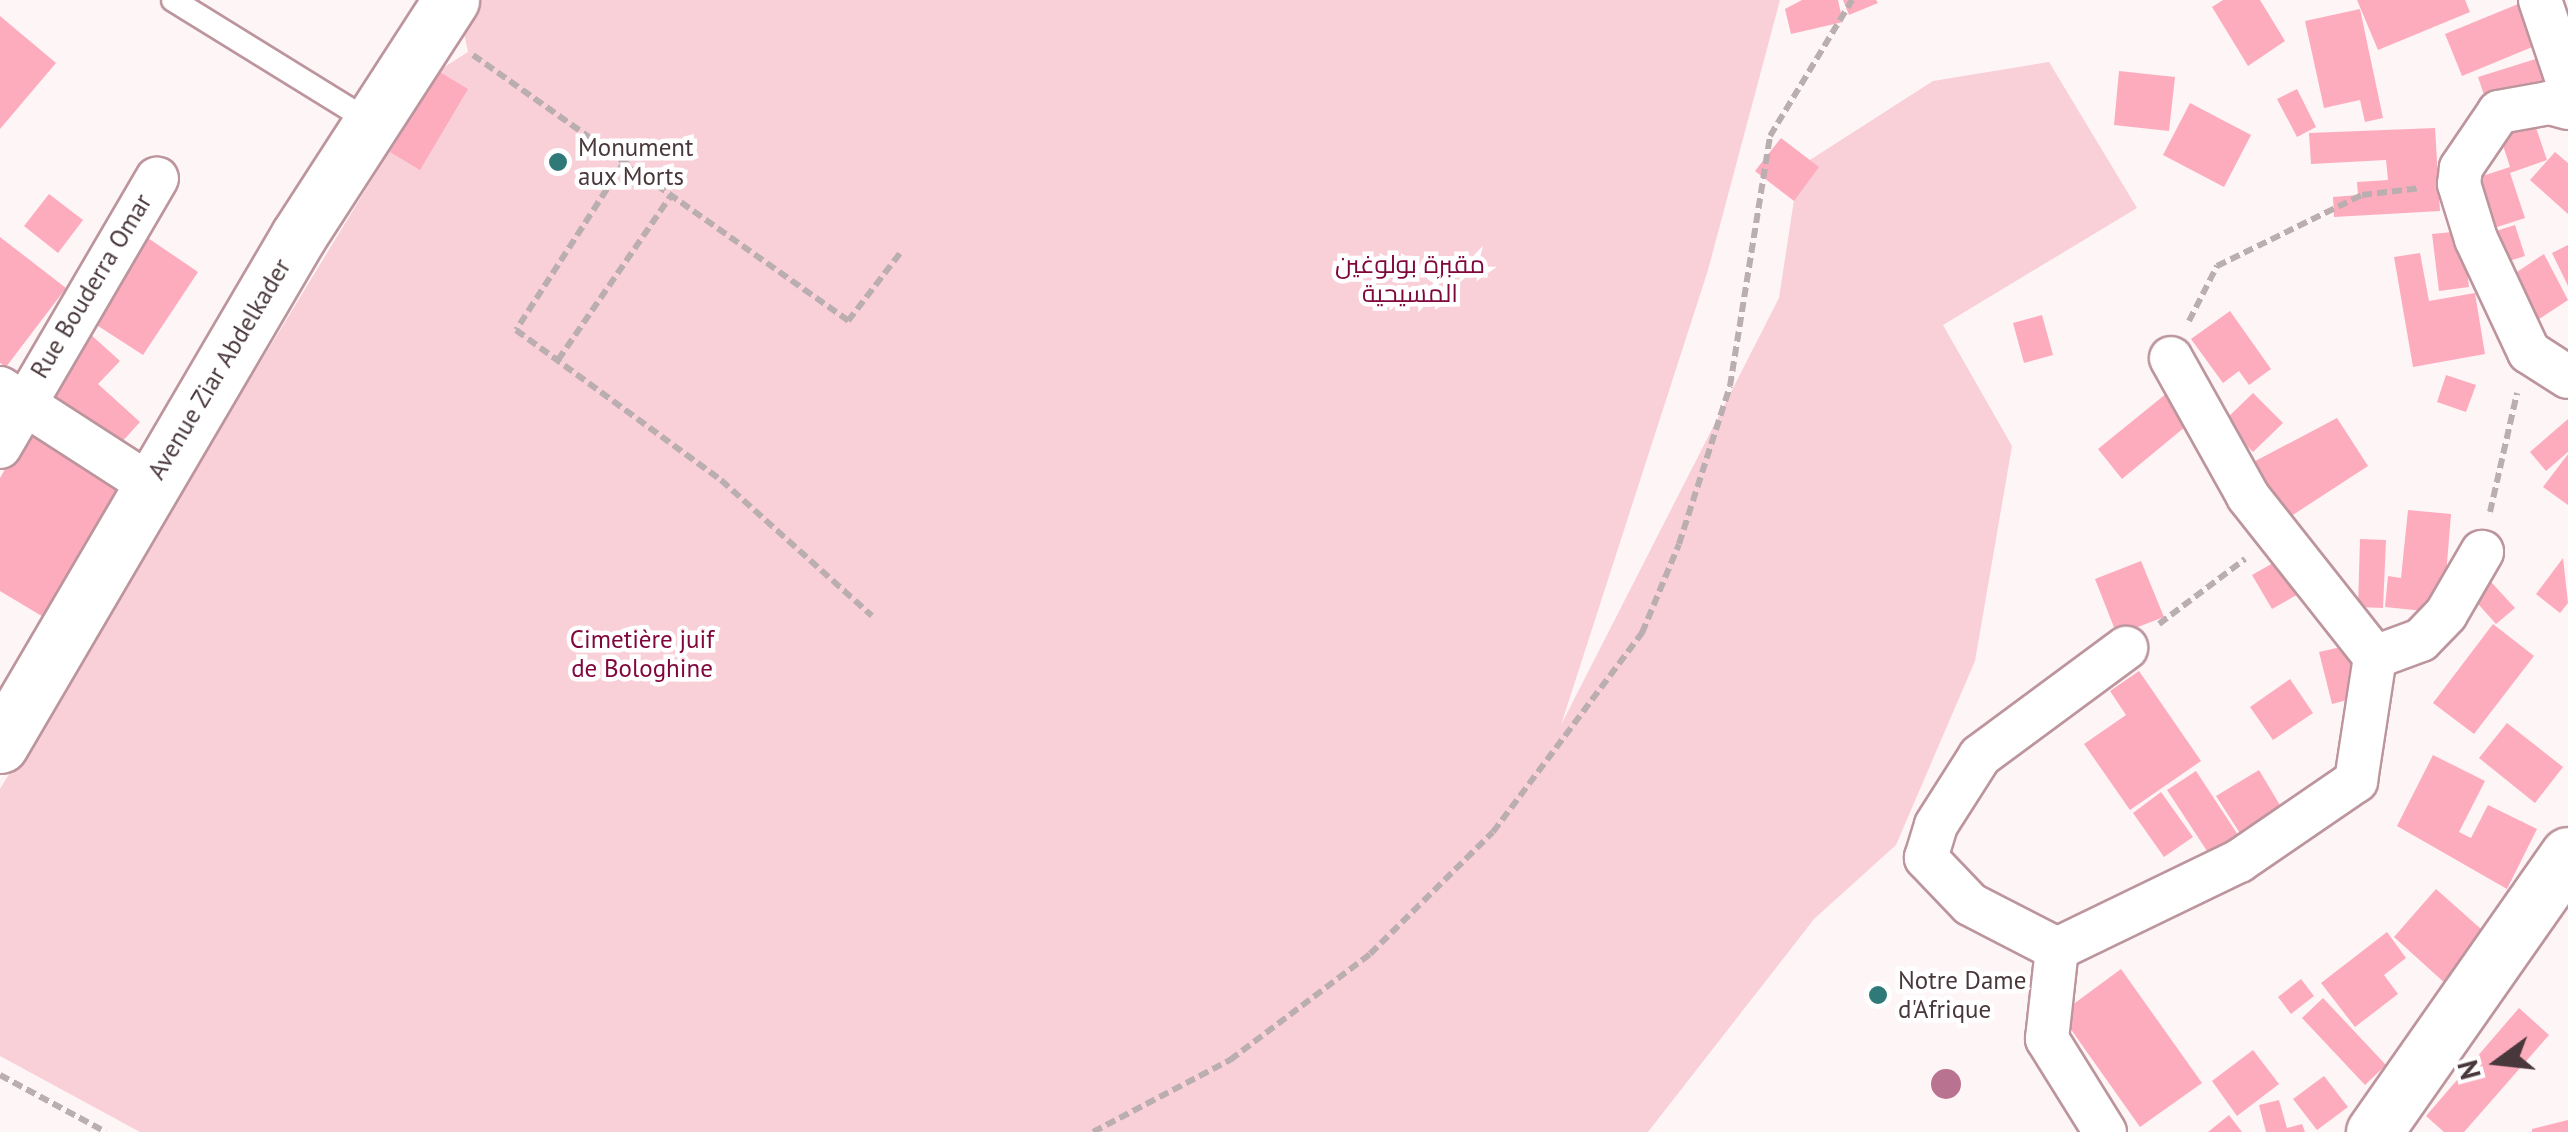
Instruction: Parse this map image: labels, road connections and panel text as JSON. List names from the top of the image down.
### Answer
{
  "streets": {
    "main road": ["Avenue Ziar Abdelkader"],
    "street": ["Rue Bouderra Omar"]
  },
  "parks": ["مقبرة بولوغين المسيحية", "Cimetière juif de Bologhine"],
  "places": ["Monument aux Morts", "Notre Dame d'Afrique"],
  "north": "left"
}
